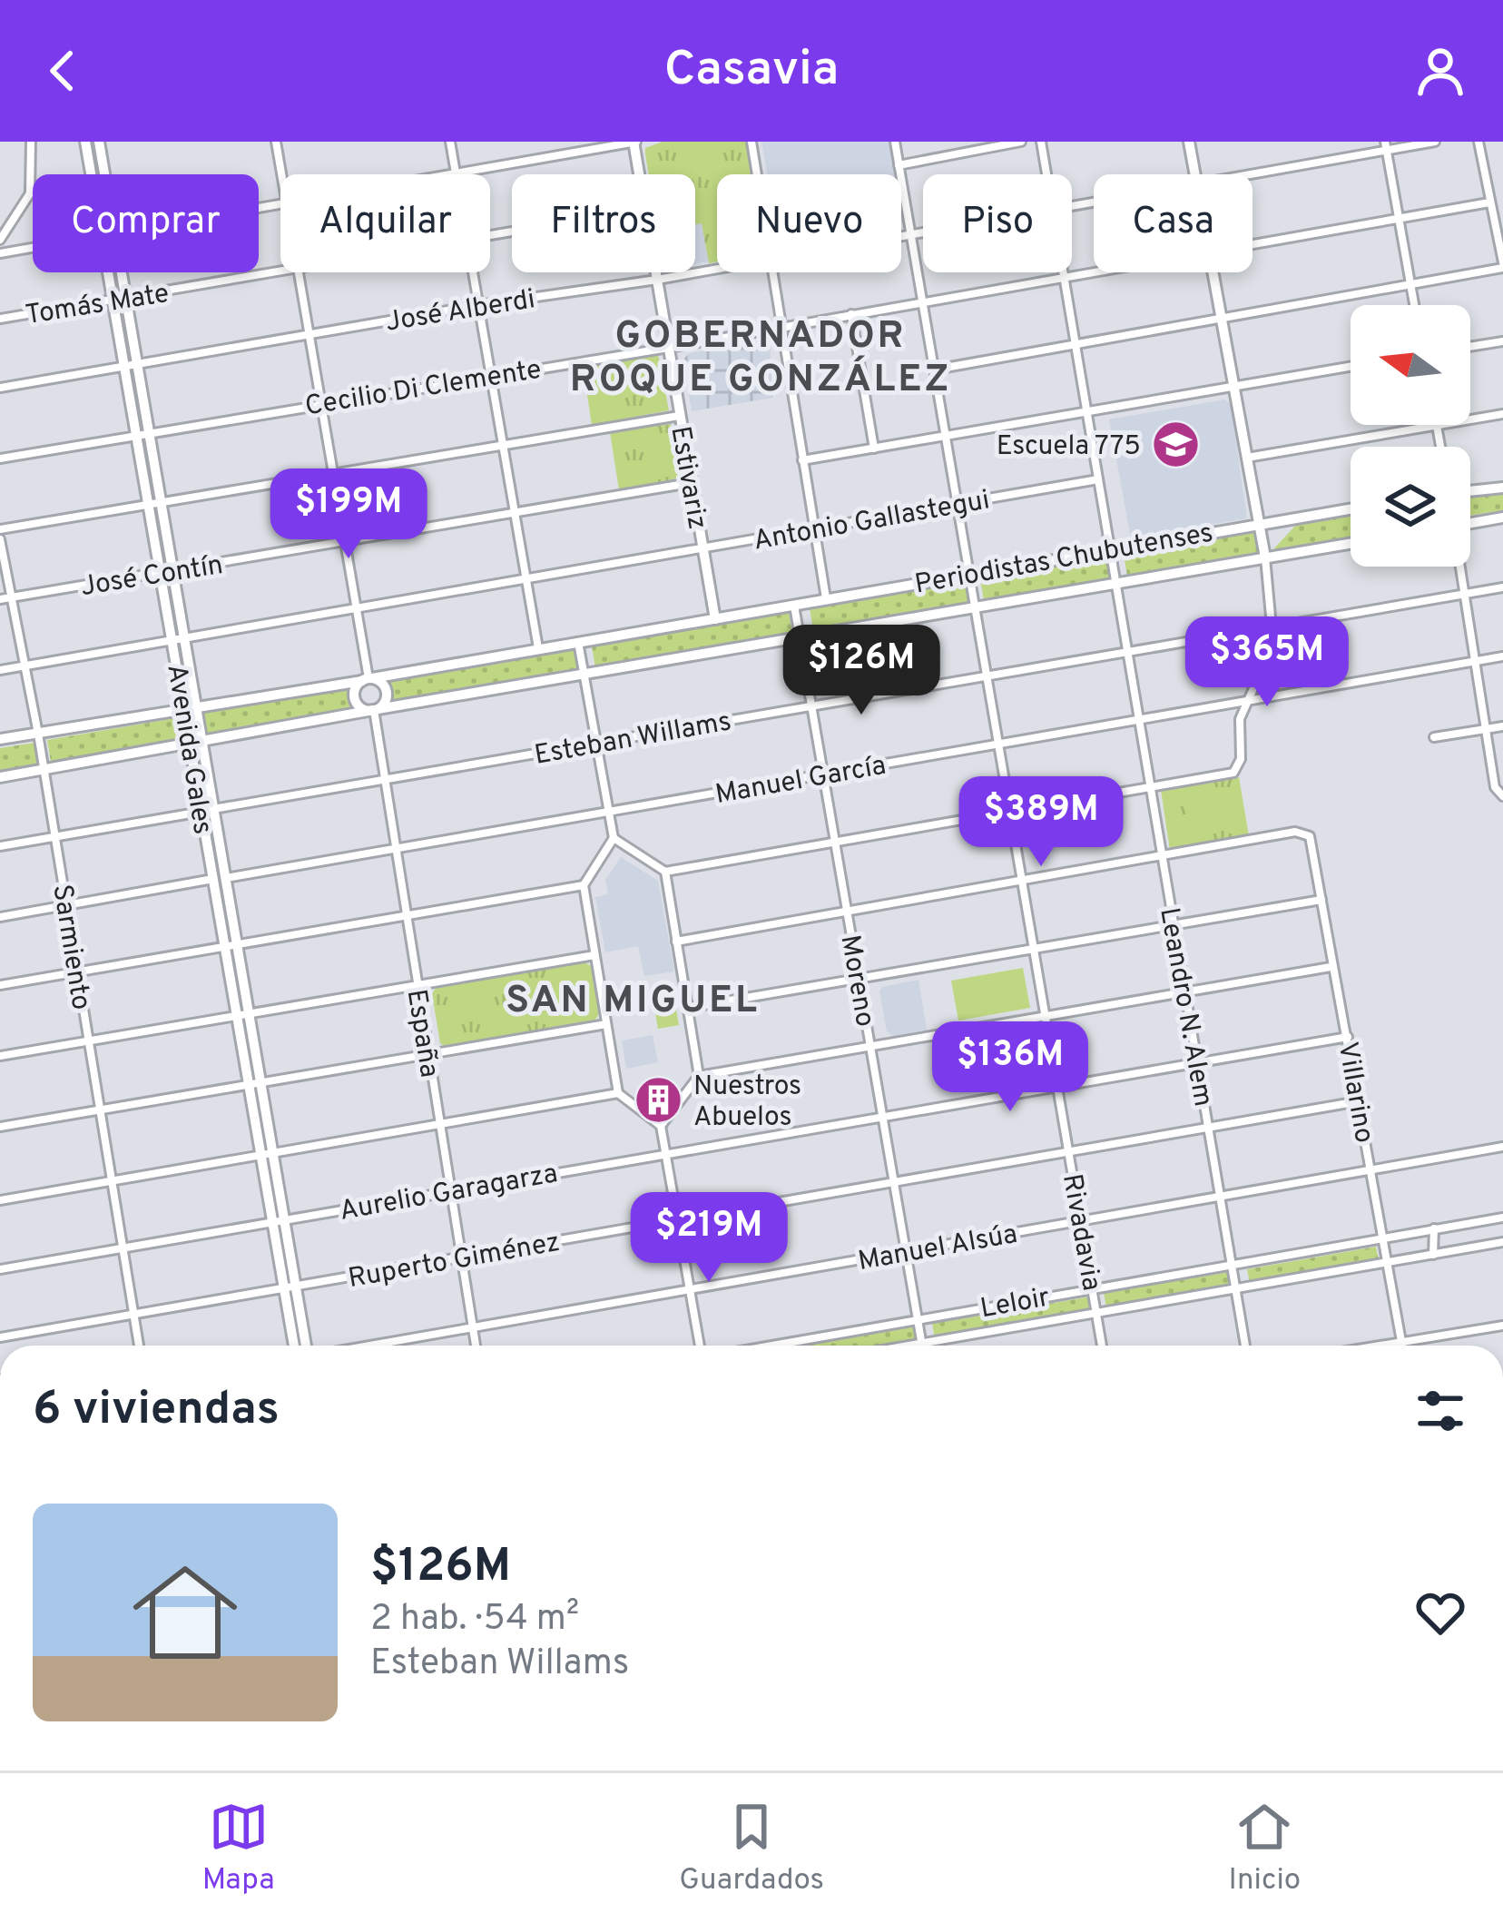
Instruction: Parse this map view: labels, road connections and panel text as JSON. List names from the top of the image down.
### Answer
{
  "streets": {
    "street": [
      "Tomás Mate",
      "José Alberdi",
      "Cecilio Di Clemente",
      "Estivariz",
      "Antonio Gallastegui",
      "Periodistas Chubutenses",
      "José Contín",
      "Esteban Willams",
      "Avenida Gales",
      "Manuel García",
      "Sarmiento",
      "Moreno",
      "Leandro N. Alem",
      "España",
      "Villarino",
      "Aurelio Garagarza",
      "Rivadavia",
      "Manuel Alsúa",
      "Ruperto Giménez",
      "Leloir"
    ]
  },
  "crossings": [
    ["Tomás Mate", "Avenida Gales"],
    ["José Alberdi", "Estivariz"],
    ["José Alberdi", "Avenida Gales"],
    ["José Alberdi", "Rivadavia"],
    ["Cecilio Di Clemente", "Estivariz"],
    ["Cecilio Di Clemente", "Avenida Gales"],
    ["Cecilio Di Clemente", "Leandro N. Alem"],
    ["Cecilio Di Clemente", "Rivadavia"],
    ["Estivariz", "Antonio Gallastegui"],
    ["Estivariz", "Periodistas Chubutenses"],
    ["Estivariz", "José Contín"],
    ["Antonio Gallastegui", "Avenida Gales"],
    ["Antonio Gallastegui", "Sarmiento"],
    ["Antonio Gallastegui", "Leandro N. Alem"],
    ["Antonio Gallastegui", "Rivadavia"],
    ["Periodistas Chubutenses", "Avenida Gales"],
    ["Periodistas Chubutenses", "Sarmiento"],
    ["Periodistas Chubutenses", "Moreno"],
    ["Periodistas Chubutenses", "Leandro N. Alem"],
    ["Periodistas Chubutenses", "España"],
    ["Periodistas Chubutenses", "Rivadavia"],
    ["José Contín", "Avenida Gales"],
    ["José Contín", "Sarmiento"],
    ["Esteban Willams", "Avenida Gales"],
    ["Esteban Willams", "Moreno"],
    ["Esteban Willams", "Leandro N. Alem"],
    ["Esteban Willams", "España"],
    ["Esteban Willams", "Rivadavia"],
    ["Avenida Gales", "Manuel García"],
    ["Avenida Gales", "Aurelio Garagarza"],
    ["Avenida Gales", "Ruperto Giménez"],
    ["Manuel García", "Moreno"],
    ["Manuel García", "Leandro N. Alem"],
    ["Manuel García", "España"],
    ["Manuel García", "Rivadavia"],
    ["Sarmiento", "Aurelio Garagarza"],
    ["Sarmiento", "Ruperto Giménez"],
    ["Moreno", "Aurelio Garagarza"],
    ["Moreno", "Manuel Alsúa"],
    ["Moreno", "Ruperto Giménez"],
    ["Moreno", "Leloir"],
    ["Leandro N. Alem", "Villarino"],
    ["Leandro N. Alem", "Aurelio Garagarza"],
    ["Leandro N. Alem", "Manuel Alsúa"],
    ["Leandro N. Alem", "Ruperto Giménez"],
    ["Leandro N. Alem", "Leloir"],
    ["España", "Aurelio Garagarza"],
    ["España", "Manuel Alsúa"],
    ["España", "Ruperto Giménez"],
    ["Villarino", "Aurelio Garagarza"],
    ["Villarino", "Manuel Alsúa"],
    ["Villarino", "Ruperto Giménez"],
    ["Villarino", "Leloir"],
    ["Aurelio Garagarza", "Rivadavia"],
    ["Rivadavia", "Manuel Alsúa"],
    ["Rivadavia", "Ruperto Giménez"],
    ["Rivadavia", "Leloir"]
  ],
  "districts": ["GOBERNADOR ROQUE GONZÁLEZ", "SAN MIGUEL"],
  "places": {
    "school or university": ["Escuela 775"],
    "building": ["Nuestros Abuelos"]
  },
  "north": "left",
  "page": {
    "header": "Casavia",
    "chip": [
      "Comprar",
      "Alquilar",
      "Filtros",
      "Nuevo",
      "Piso",
      "Casa"
    ],
    "price": [
      "$199M",
      "$365M",
      "$126M",
      "$389M",
      "$136M",
      "$219M"
    ],
    "heading": "6 viviendas",
    "list": [
      {
        "name": "$126M",
        "note": "2 hab. · 54 m² · Esteban Willams"
      }
    ],
    "tabs": ["Mapa", "Guardados", "Inicio"]
  }
}
